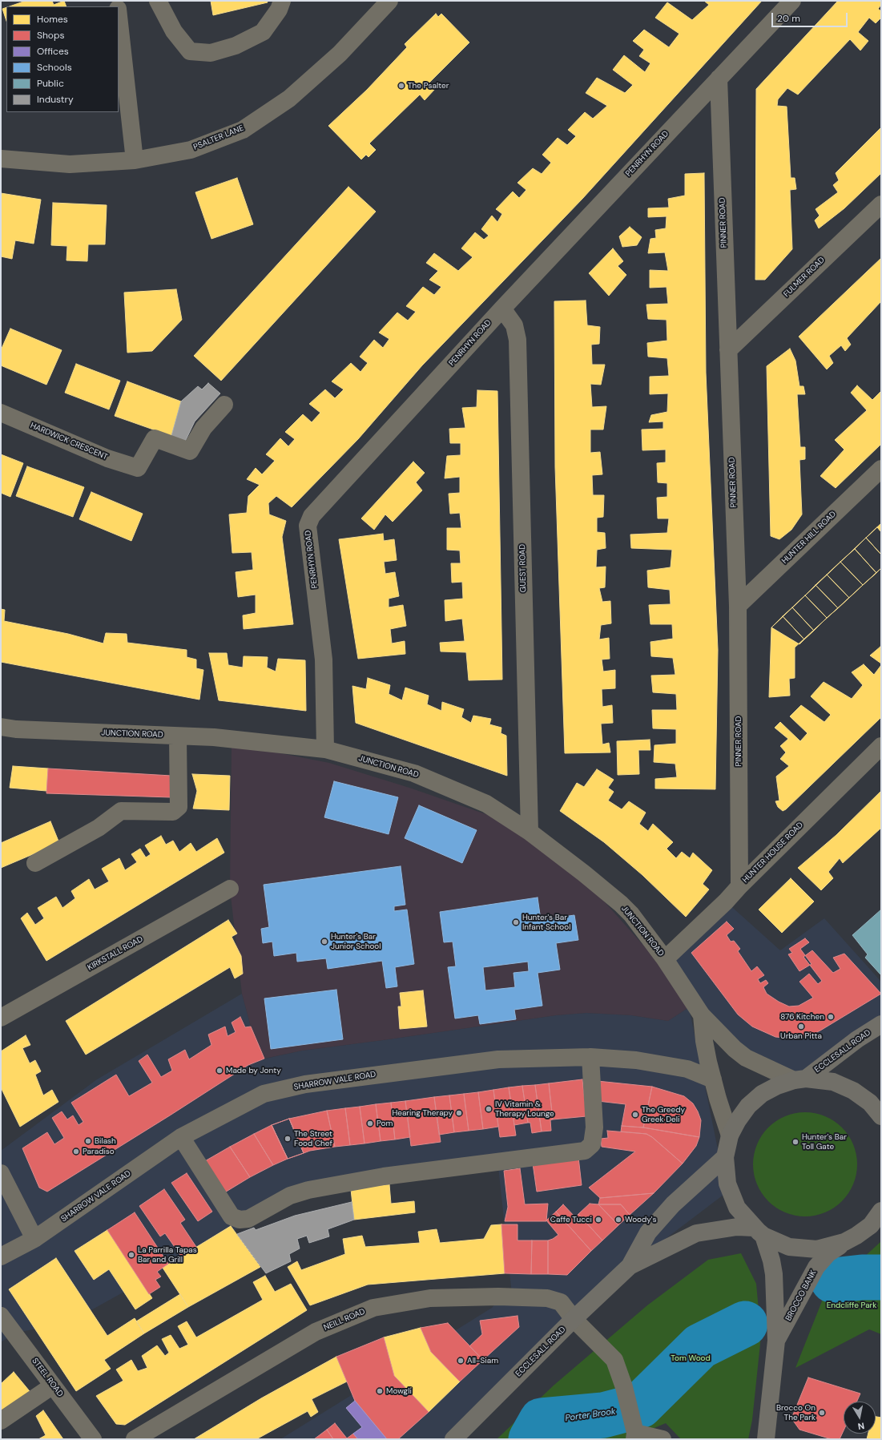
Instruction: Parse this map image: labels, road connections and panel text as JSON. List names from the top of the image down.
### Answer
{
  "streets": {
    "main road": ["ECCLESALL ROAD", "BROCCO BANK"],
    "street": [
      "PSALTER LANE",
      "PENRHYN ROAD",
      "PINNER ROAD",
      "FULMER ROAD",
      "HARDWICK CRESCENT",
      "HUNTER HILL ROAD",
      "GUEST ROAD",
      "JUNCTION ROAD",
      "HUNTER HOUSE ROAD",
      "KIRKSTALL ROAD",
      "SHARROW VALE ROAD",
      "NEILL ROAD",
      "STEEL ROAD"
    ]
  },
  "crossings": [
    ["PENRHYN ROAD", "PINNER ROAD"],
    ["PENRHYN ROAD", "GUEST ROAD"],
    ["PENRHYN ROAD", "JUNCTION ROAD"],
    ["PINNER ROAD", "FULMER ROAD"],
    ["PINNER ROAD", "HUNTER HILL ROAD"],
    ["PINNER ROAD", "HUNTER HOUSE ROAD"],
    ["GUEST ROAD", "JUNCTION ROAD"],
    ["JUNCTION ROAD", "HUNTER HOUSE ROAD"],
    ["JUNCTION ROAD", "ECCLESALL ROAD"],
    ["JUNCTION ROAD", "SHARROW VALE ROAD"],
    ["ECCLESALL ROAD", "BROCCO BANK"],
    ["ECCLESALL ROAD", "NEILL ROAD"]
  ],
  "water": ["Porter Brook"],
  "parks": ["Endcliffe Park", "Tom Wood"],
  "places": [
    "The Psalter",
    "Hunter's Bar Infant School",
    "Hunter's Bar Junior School",
    "876 Kitchen",
    "Urban Pitta",
    "Made by Jonty",
    "IV Vitamin & Therapy Lounge",
    "Hearing Therapy",
    "The Greedy Greek Deli",
    "Pom",
    "The Street Food Chef",
    "Bilash",
    "Hunter's Bar Toll Gate",
    "Paradiso",
    "Caffe Tucci",
    "Woody's",
    "La Parrilla Tapas Bar and Grill",
    "All-Siam",
    "Mowgli",
    "Brocco On The Park"
  ],
  "legend": [
    "Homes",
    "Shops",
    "Offices",
    "Schools",
    "Public",
    "Industry"
  ],
  "scale_bar": "20 m",
  "north": "bottom"
}
